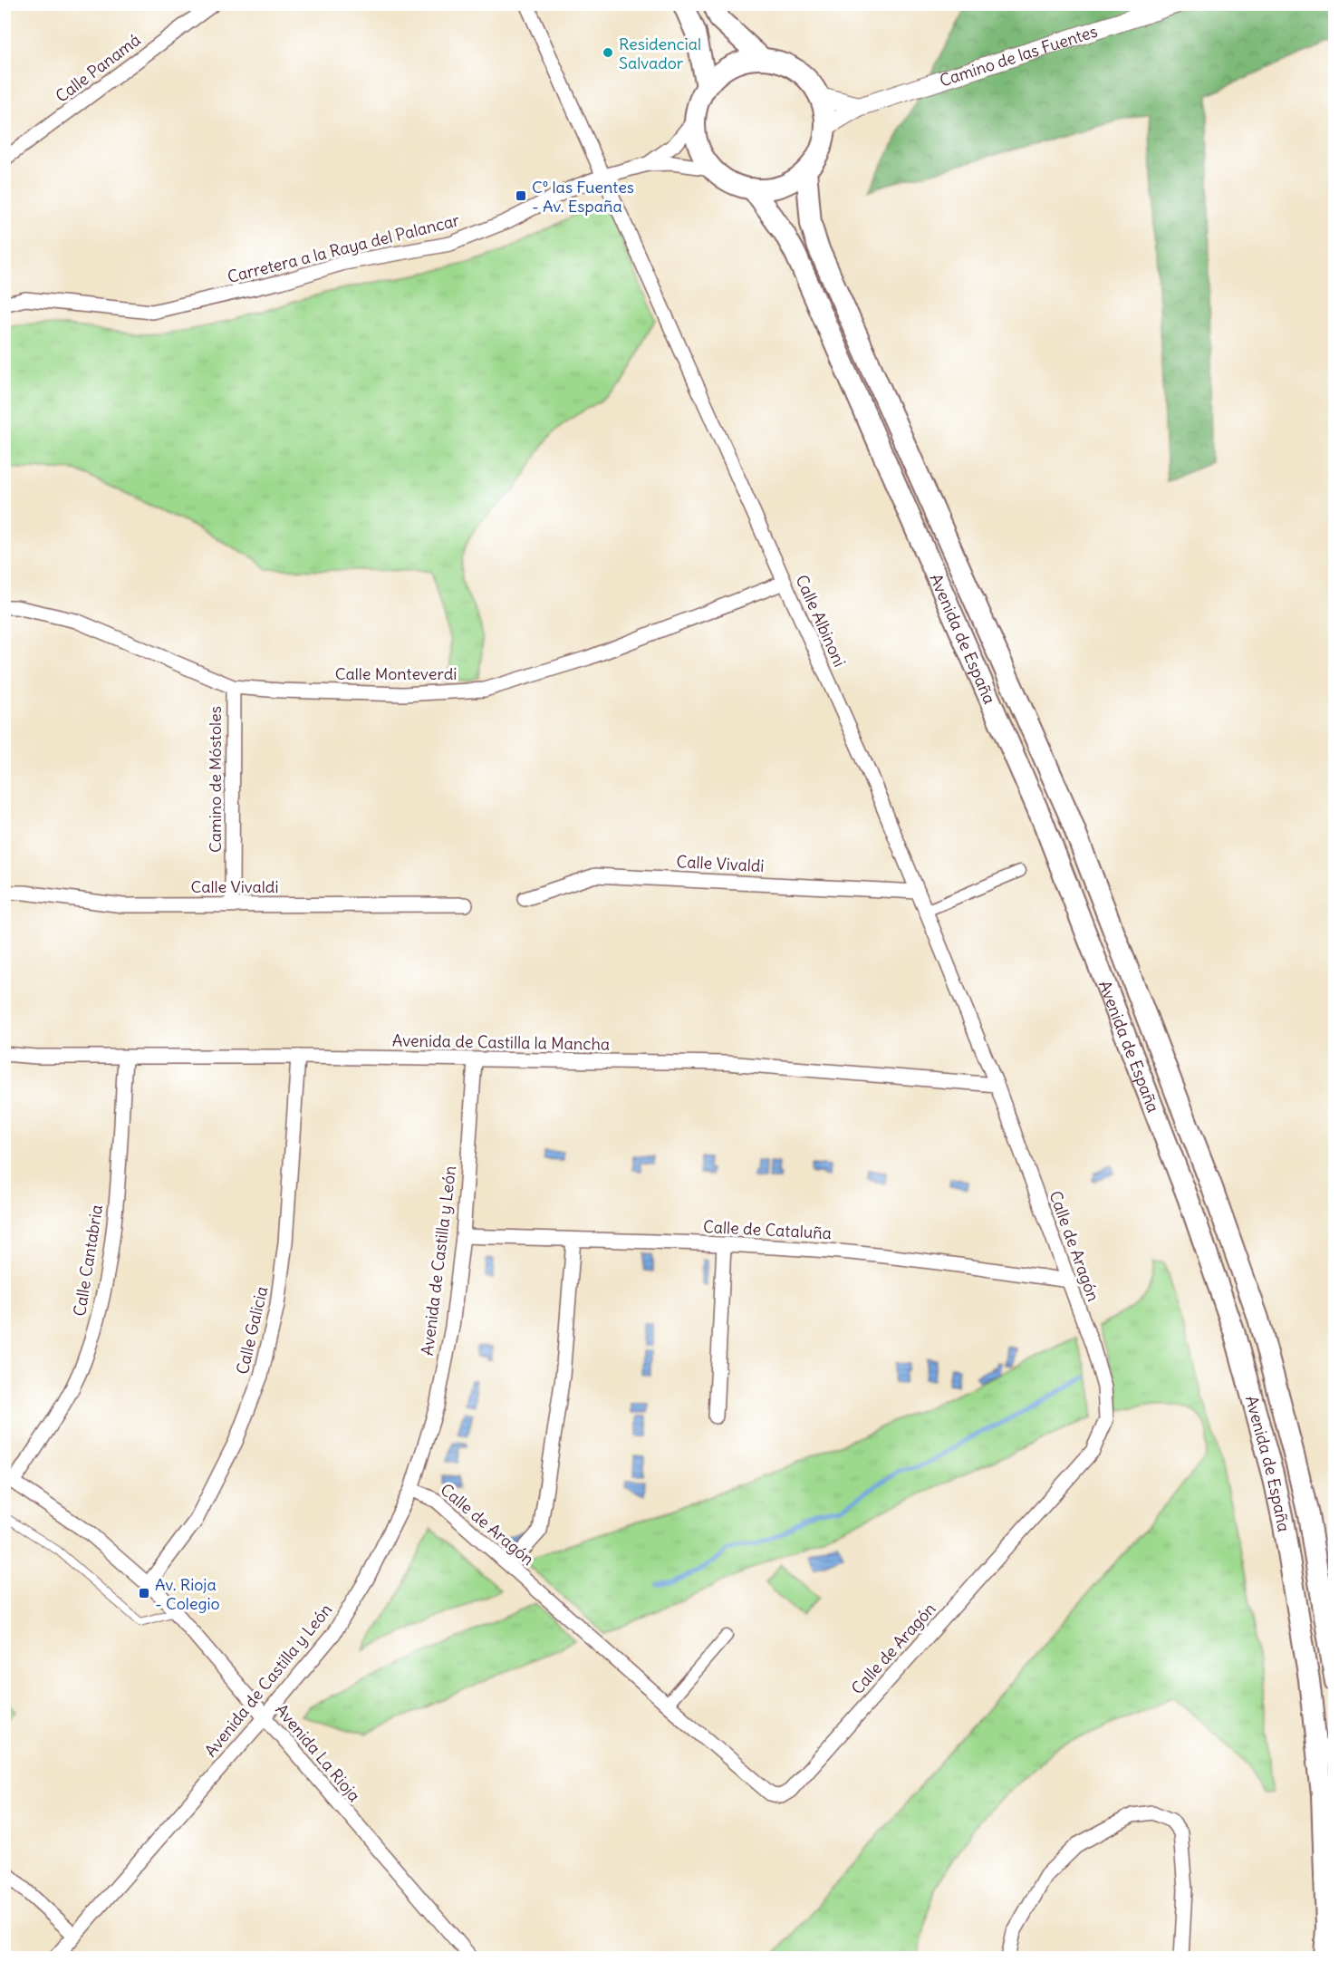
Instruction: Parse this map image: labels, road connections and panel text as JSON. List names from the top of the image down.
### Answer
{
  "streets": {
    "main road": ["Avenida de España"],
    "street": [
      "Camino de las Fuentes",
      "Calle Panamá",
      "Carretera a la Raya del Palancar",
      "Calle Albinoni",
      "Calle Monteverdi",
      "Camino de Móstoles",
      "Calle Vivaldi",
      "Avenida de Castilla la Mancha",
      "Calle de Cataluña",
      "Calle de Aragón",
      "Calle Cantabria",
      "Avenida de Castilla y León",
      "Calle Galicia",
      "Avenida La Rioja"
    ]
  },
  "crossings": [
    ["Camino de las Fuentes", "Carretera a la Raya del Palancar"],
    ["Camino de las Fuentes", "Avenida de España"],
    ["Carretera a la Raya del Palancar", "Calle Albinoni"],
    ["Carretera a la Raya del Palancar", "Avenida de España"],
    ["Calle Albinoni", "Calle Monteverdi"],
    ["Calle Albinoni", "Calle Vivaldi"],
    ["Calle Albinoni", "Avenida de Castilla la Mancha"],
    ["Calle Albinoni", "Calle de Aragón"],
    ["Calle Monteverdi", "Camino de Móstoles"],
    ["Camino de Móstoles", "Calle Vivaldi"],
    ["Avenida de Castilla la Mancha", "Calle de Aragón"],
    ["Avenida de Castilla la Mancha", "Calle Cantabria"],
    ["Avenida de Castilla la Mancha", "Avenida de Castilla y León"],
    ["Avenida de Castilla la Mancha", "Calle Galicia"],
    ["Calle de Cataluña", "Calle de Aragón"],
    ["Calle de Cataluña", "Avenida de Castilla y León"],
    ["Calle de Aragón", "Avenida de Castilla y León"],
    ["Calle Cantabria", "Avenida La Rioja"],
    ["Avenida de Castilla y León", "Avenida La Rioja"],
    ["Calle Galicia", "Avenida La Rioja"]
  ],
  "places": {
    "other": ["Residencial Salvador"],
    "transit": ["Cº las Fuentes - Av. España", "Av. Rioja - Colegio"]
  }
}
